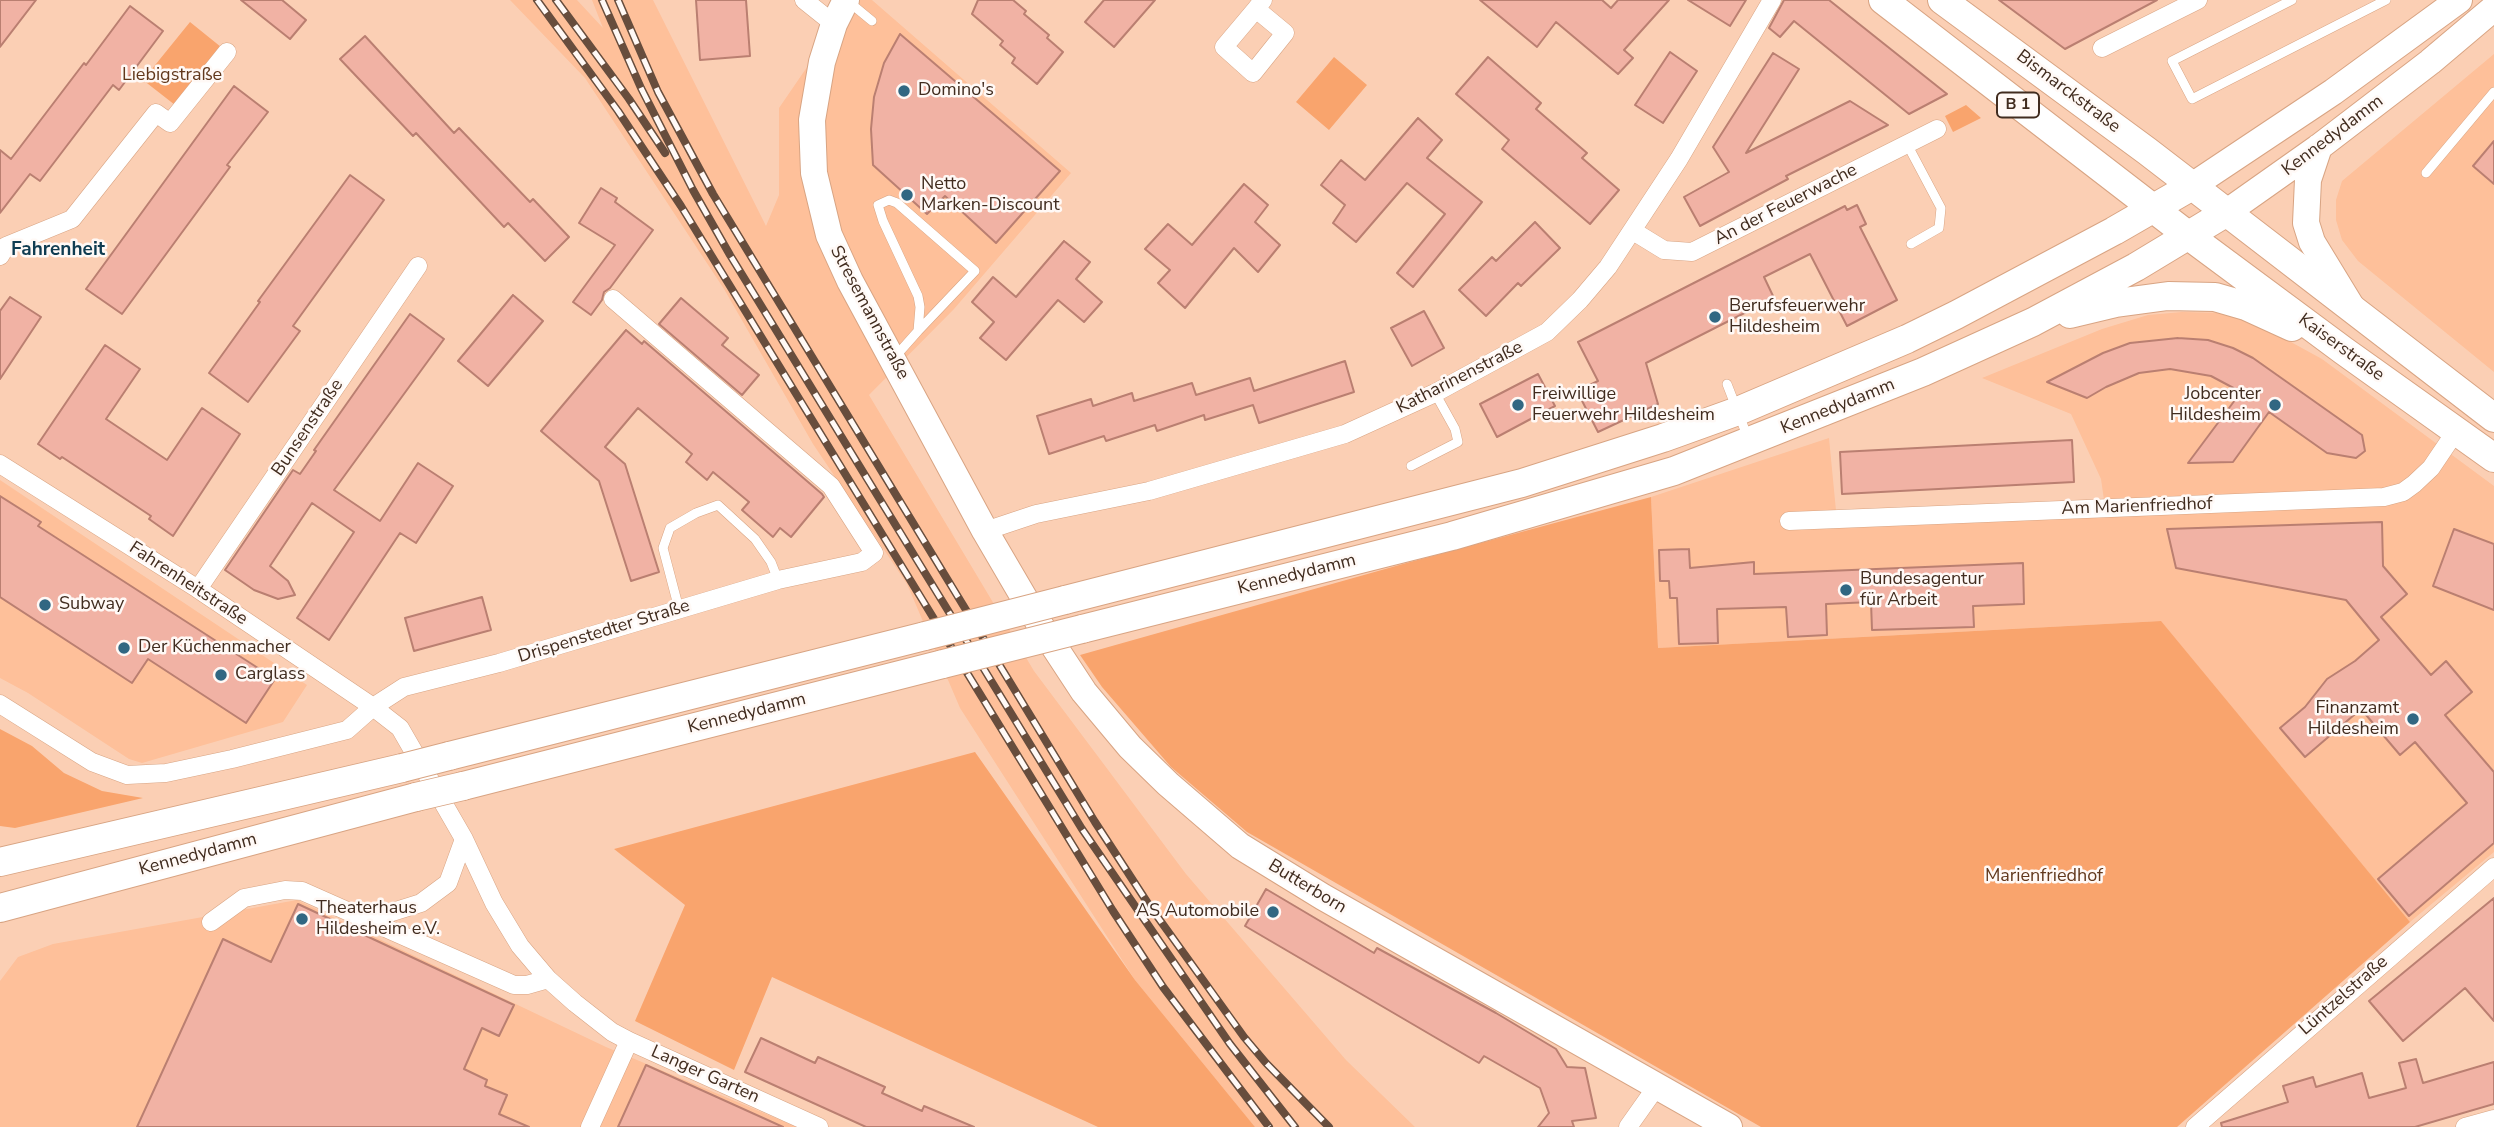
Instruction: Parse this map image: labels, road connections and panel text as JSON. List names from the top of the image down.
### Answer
{
  "streets": {
    "main road": [
      "Bismarckstraße",
      "B 1",
      "Kennedydamm",
      "Kaiserstraße"
    ],
    "street": [
      "An der Feuerwache",
      "Stresemannstraße",
      "Katharinenstraße",
      "Bunsenstraße",
      "Am Marienfriedhof",
      "Fahrenheitstraße",
      "Drispenstedter Straße",
      "Butterborn",
      "Lüntzelstraße",
      "Langer Garten"
    ]
  },
  "crossings": [
    ["Bismarckstraße", "B 1"],
    ["Bismarckstraße", "Kennedydamm"],
    ["B 1", "Kennedydamm"],
    ["B 1", "Kaiserstraße"],
    ["Kennedydamm", "Kaiserstraße"],
    ["An der Feuerwache", "Katharinenstraße"],
    ["Stresemannstraße", "Katharinenstraße"],
    ["Stresemannstraße", "Butterborn"],
    ["Kaiserstraße", "Am Marienfriedhof"],
    ["Katharinenstraße", "Butterborn"],
    ["Bunsenstraße", "Fahrenheitstraße"],
    ["Fahrenheitstraße", "Drispenstedter Straße"],
    ["Fahrenheitstraße", "Langer Garten"],
    ["Drispenstedter Straße", "Langer Garten"]
  ],
  "districts": ["Fahrenheit"],
  "parks": ["Liebigstraße", "Marienfriedhof"],
  "places": [
    "Domino's",
    "Netto Marken-Discount",
    "Berufsfeuerwehr Hildesheim",
    "Freiwillige Feuerwehr Hildesheim",
    "Jobcenter Hildesheim",
    "Bundesagentur für Arbeit",
    "Subway",
    "Der Küchenmacher",
    "Carglass",
    "Finanzamt Hildesheim",
    "AS Automobile",
    "Theaterhaus Hildesheim e.V."
  ]
}
